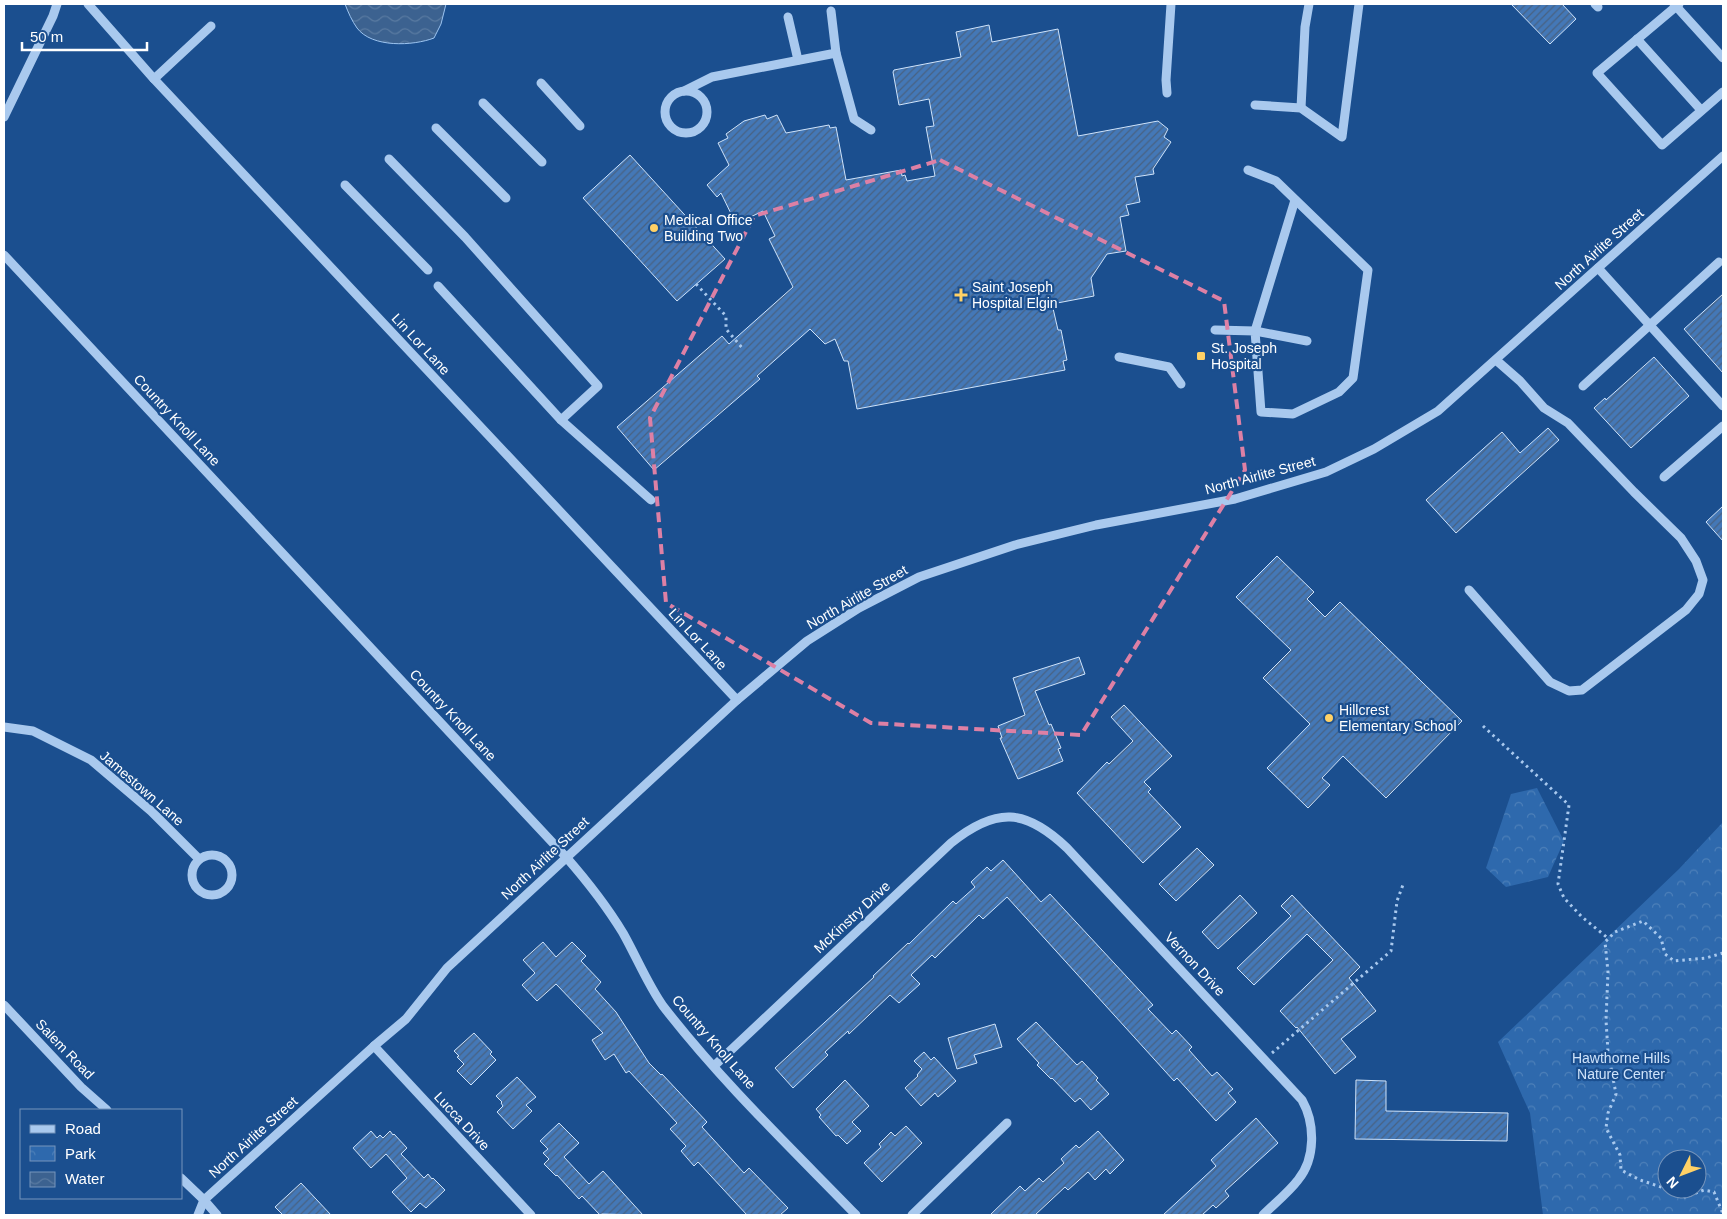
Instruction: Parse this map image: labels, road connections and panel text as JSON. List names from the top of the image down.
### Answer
{
  "streets": {
    "street": [
      "North Airlite Street",
      "Lin Lor Lane",
      "Country Knoll Lane",
      "Jamestown Lane",
      "McKinstry Drive",
      "Vernon Drive",
      "Salem Road",
      "Lucca Drive"
    ]
  },
  "crossings": [
    ["North Airlite Street", "Lin Lor Lane"],
    ["North Airlite Street", "Country Knoll Lane"],
    ["North Airlite Street", "Lucca Drive"],
    ["Country Knoll Lane", "McKinstry Drive"],
    ["McKinstry Drive", "Vernon Drive"]
  ],
  "parks": ["Hawthorne Hills Nature Center"],
  "places": {
    "other": ["Medical Office Building Two", "Hillcrest Elementary School"],
    "health": ["Saint Joseph Hospital Elgin"],
    "transit": ["St. Joseph Hospital"]
  },
  "legend": ["Road", "Park", "Water"],
  "scale_bar": "50 m",
  "north": "bottom left"
}
